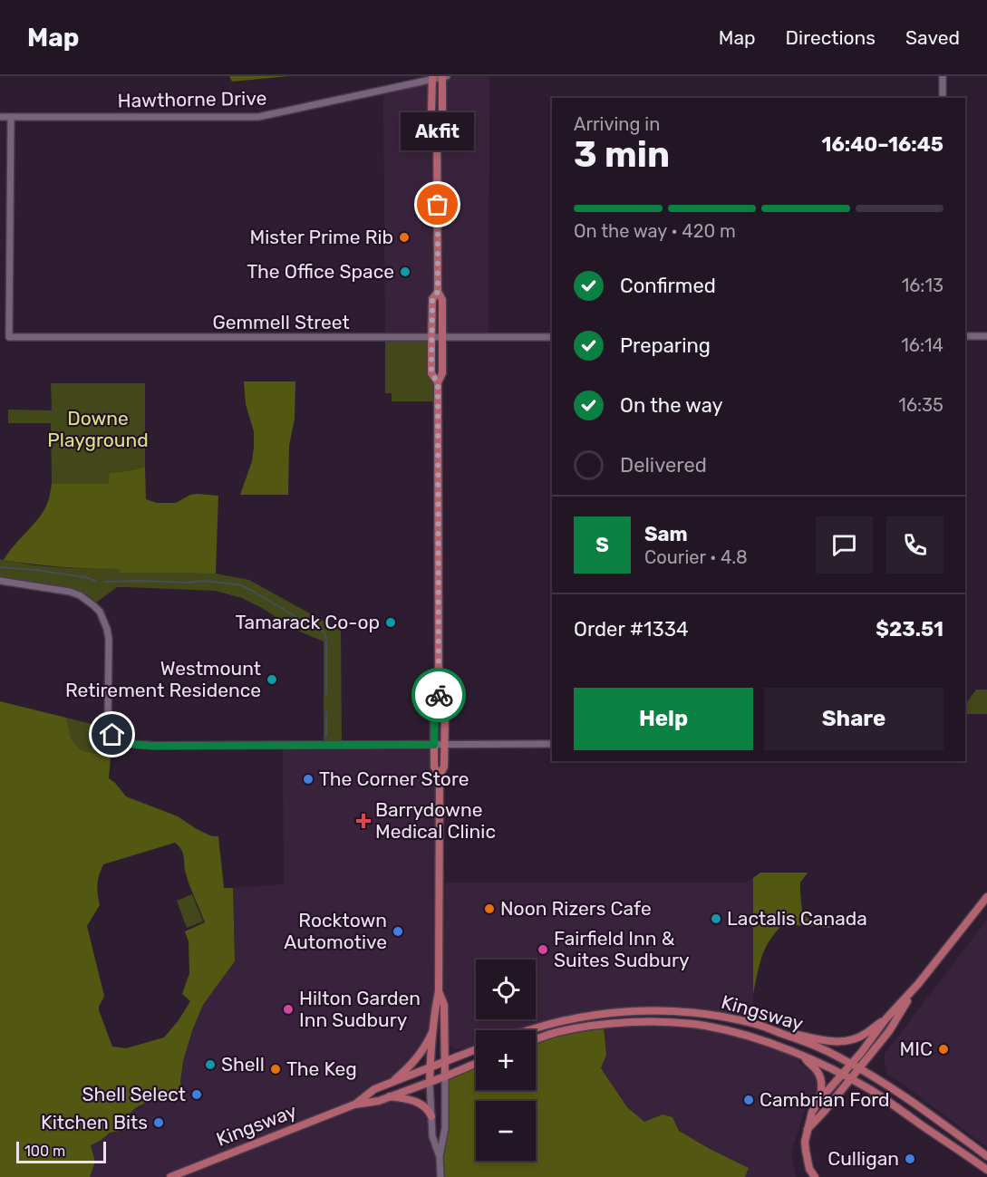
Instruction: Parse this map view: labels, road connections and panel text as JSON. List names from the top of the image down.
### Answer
{
  "streets": {
    "main road": ["Kingsway"],
    "street": ["Hawthorne Drive", "Gemmell Street"]
  },
  "crossings": [
    ["Hawthorne Drive", "Gemmell Street"]
  ],
  "parks": ["Downe Playground"],
  "places": {
    "other": [
      "Akfit",
      "Mister Prime Rib",
      "The Office Space",
      "Tamarack Co-op",
      "Westmount Retirement Residence",
      "The Corner Store",
      "Noon Rizers Cafe",
      "Lactalis Canada",
      "Rocktown Automotive",
      "Fairfield Inn & Suites Sudbury",
      "Hilton Garden Inn Sudbury",
      "MIC",
      "Shell",
      "The Keg",
      "Shell Select",
      "Cambrian Ford",
      "Kitchen Bits",
      "Culligan"
    ],
    "health": ["Barrydowne Medical Clinic"]
  },
  "scale_bar": "100 m",
  "page": {
    "header": "Map",
    "nav": ["Map", "Directions", "Saved"],
    "heading": ["3 min", "Arriving in", "16:40–16:45"],
    "panel": [
      "Sam",
      "Courier · 4.8",
      "Order #1334",
      "$23.51"
    ],
    "bubble": "Akfit",
    "bar": "On the way · 420 m",
    "list": [
      ["Confirmed", "16:13"],
      ["Preparing", "16:14"],
      ["On the way", "16:35"],
      "Delivered"
    ],
    "round": "S",
    "buttons": ["Help", "Share"],
    "map_buttons": ["+", "−"],
    "scale": "100 m"
  }
}
